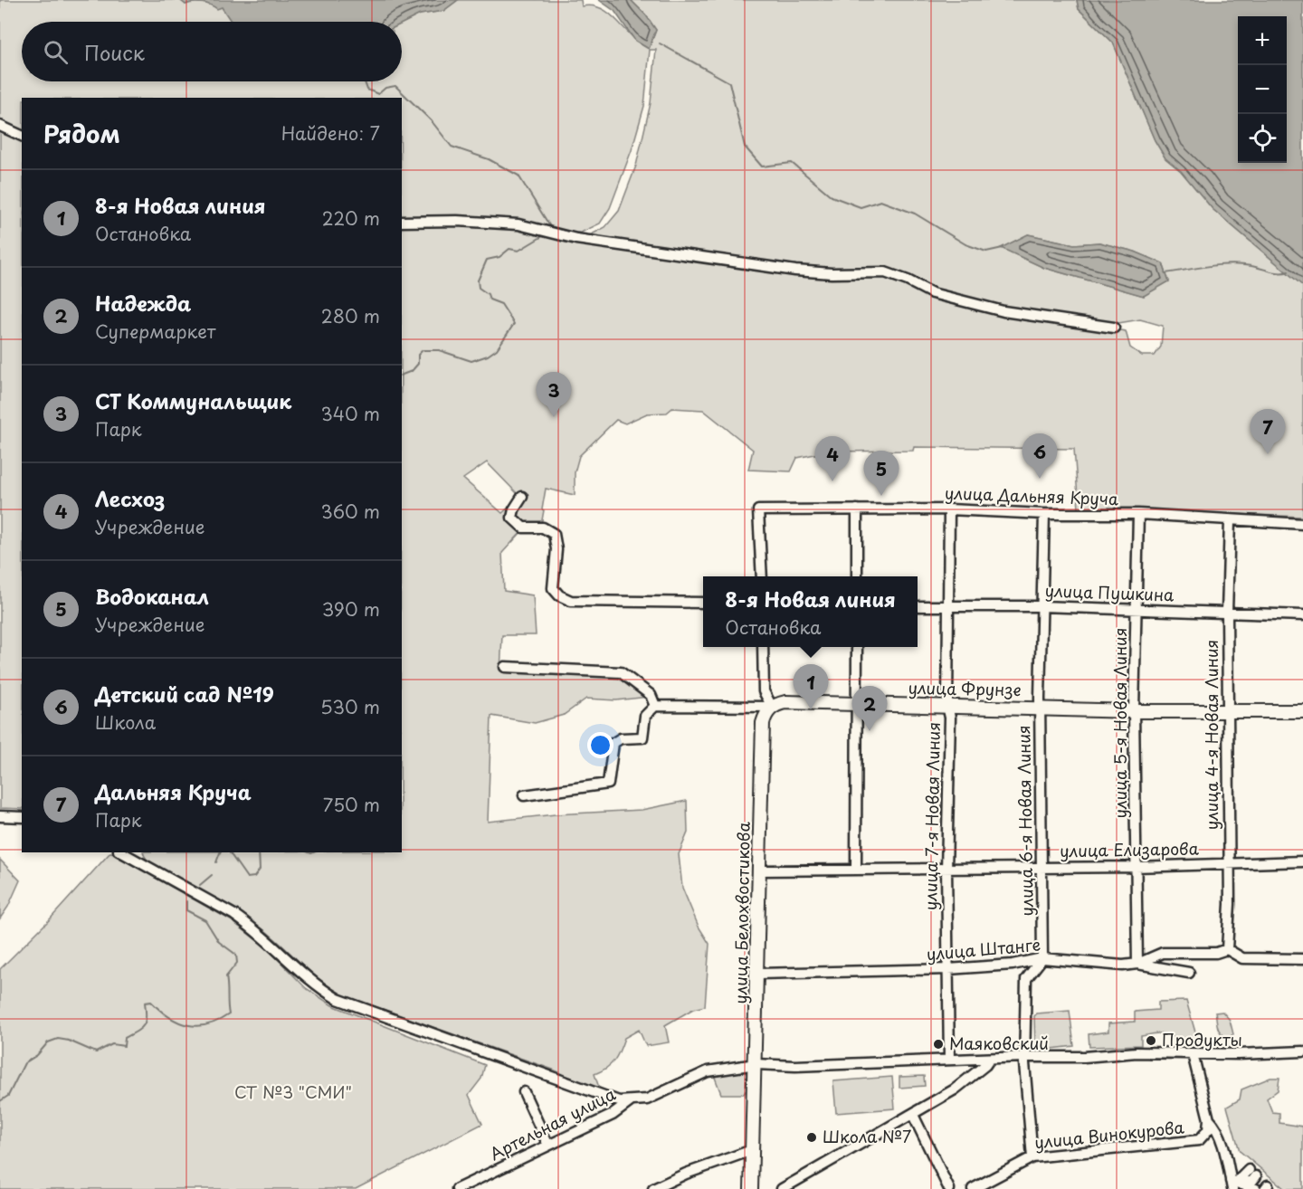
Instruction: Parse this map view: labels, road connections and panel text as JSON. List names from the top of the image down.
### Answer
{
  "streets": {
    "main road": ["улица Фрунзе", "улица Белохвостикова"],
    "street": [
      "улица Дальняя Круча",
      "улица Пушкина",
      "улица 5-я Новая Линия",
      "улица 4-я Новая Линия",
      "улица 7-я Новая Линия",
      "улица 6-я Новая Линия",
      "улица Елизарова",
      "улица Штанге",
      "Артельная улица",
      "улица Винокурова"
    ]
  },
  "crossings": [
    ["улица Дальняя Круча", "улица 5-я Новая Линия"],
    ["улица Дальняя Круча", "улица 4-я Новая Линия"],
    ["улица Дальняя Круча", "улица 7-я Новая Линия"],
    ["улица Дальняя Круча", "улица 6-я Новая Линия"],
    ["улица Пушкина", "улица 5-я Новая Линия"],
    ["улица Пушкина", "улица 4-я Новая Линия"],
    ["улица Пушкина", "улица 7-я Новая Линия"],
    ["улица Пушкина", "улица 6-я Новая Линия"],
    ["улица Фрунзе", "улица 5-я Новая Линия"],
    ["улица Фрунзе", "улица 4-я Новая Линия"],
    ["улица Фрунзе", "улица 7-я Новая Линия"],
    ["улица Фрунзе", "улица 6-я Новая Линия"],
    ["улица Фрунзе", "улица Белохвостикова"],
    ["улица 5-я Новая Линия", "улица Елизарова"],
    ["улица 5-я Новая Линия", "улица Штанге"],
    ["улица 4-я Новая Линия", "улица Елизарова"],
    ["улица 4-я Новая Линия", "улица Штанге"],
    ["улица 7-я Новая Линия", "улица Елизарова"],
    ["улица 7-я Новая Линия", "улица Штанге"],
    ["улица 7-я Новая Линия", "Артельная улица"],
    ["улица 6-я Новая Линия", "улица Елизарова"],
    ["улица 6-я Новая Линия", "улица Штанге"],
    ["улица Елизарова", "улица Белохвостикова"],
    ["улица Белохвостикова", "улица Штанге"],
    ["улица Белохвостикова", "Артельная улица"]
  ],
  "parks": ["СТ №3 \"СМИ\""],
  "places": ["Продукты", "Маяковский", "Школа №7"],
  "page": {
    "map_buttons": ["+", "−"],
    "search": "Поиск",
    "heading": ["Рядом", "Найдено: 7"],
    "list": [
      {
        "mark": "1",
        "name": "8-я Новая линия",
        "note": "Остановка",
        "value": "220 m"
      },
      {
        "mark": "2",
        "name": "Надежда",
        "note": "Супермаркет",
        "value": "280 m"
      },
      {
        "mark": "3",
        "name": "СТ Коммунальщик",
        "note": "Парк",
        "value": "340 m"
      },
      {
        "mark": "4",
        "name": "Лесхоз",
        "note": "Учреждение",
        "value": "360 m"
      },
      {
        "mark": "5",
        "name": "Водоканал",
        "note": "Учреждение",
        "value": "390 m"
      },
      {
        "mark": "6",
        "name": "Детский сад №19",
        "note": "Школа",
        "value": "530 m"
      },
      {
        "mark": "7",
        "name": "Дальняя Круча",
        "note": "Парк",
        "value": "750 m"
      }
    ],
    "pins": [
      "3",
      "7",
      "6",
      "4",
      "5",
      "1",
      "2"
    ],
    "popup": ["8-я Новая линия", "Остановка"]
  }
}
